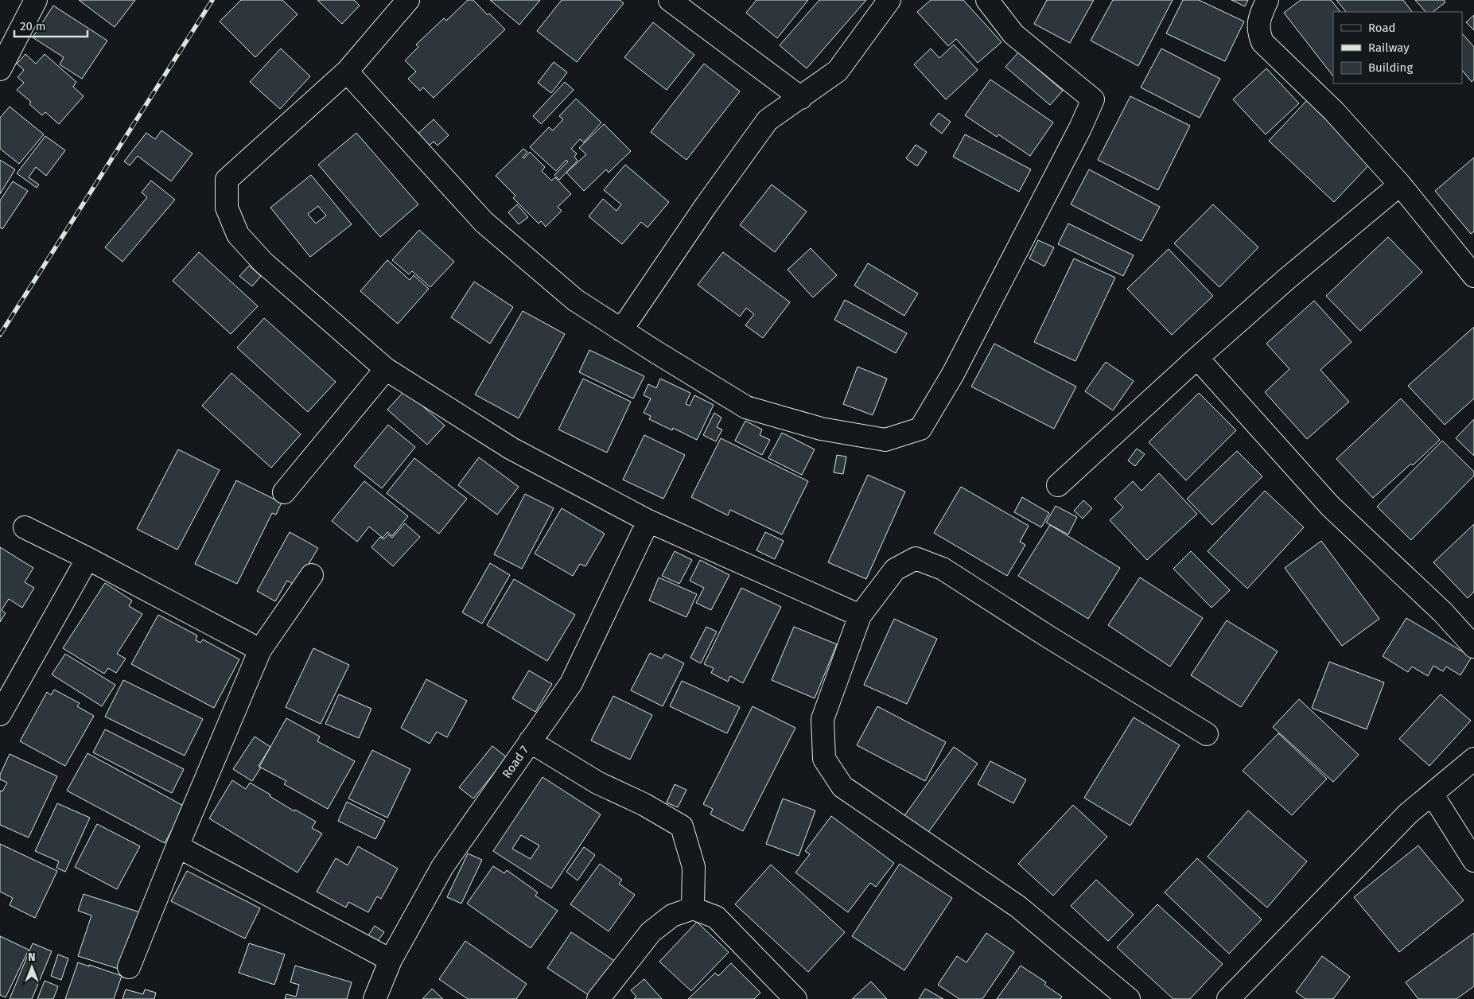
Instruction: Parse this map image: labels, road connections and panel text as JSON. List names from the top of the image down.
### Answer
{
  "streets": {
    "street": ["Road 7"]
  },
  "legend": ["Road", "Railway", "Building"],
  "scale_bar": "20 m",
  "north": "top"
}
